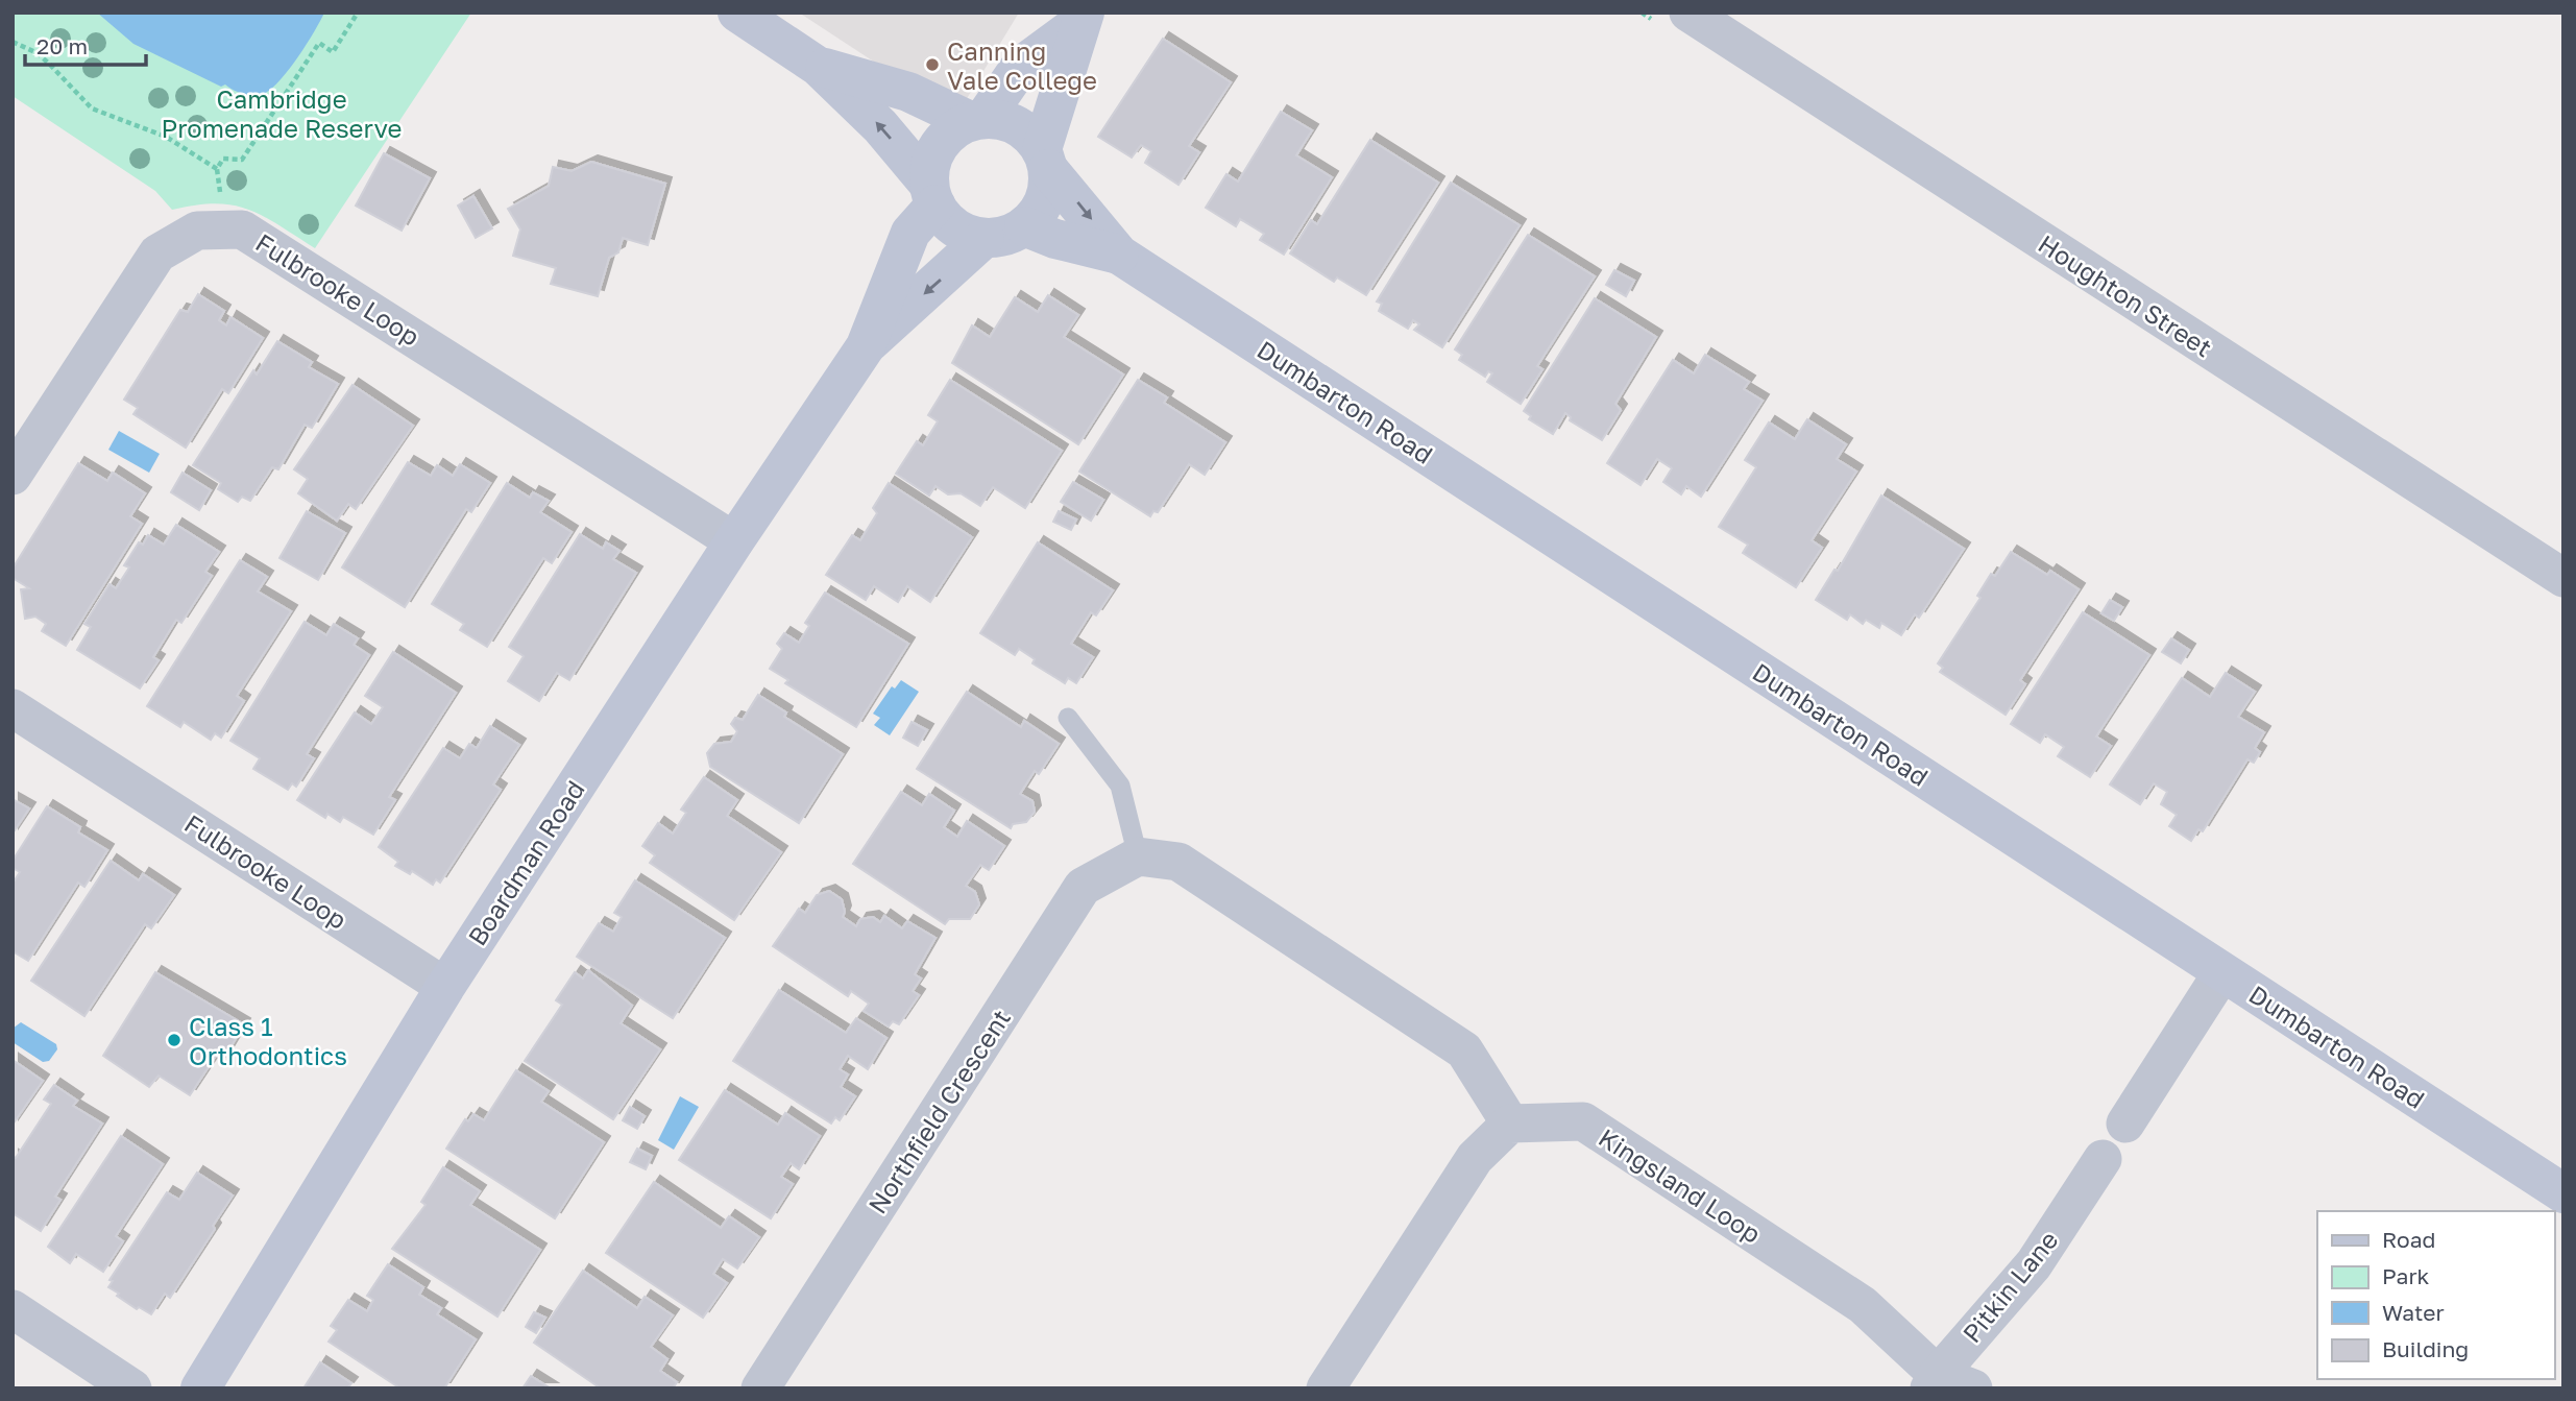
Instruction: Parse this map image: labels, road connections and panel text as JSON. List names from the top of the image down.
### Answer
{
  "streets": {
    "street": [
      "Fulbrooke Loop",
      "Houghton Street",
      "Dumbarton Road",
      "Boardman Road",
      "Northfield Crescent",
      "Kingsland Loop",
      "Pitkin Lane"
    ]
  },
  "crossings": [
    ["Fulbrooke Loop", "Boardman Road"],
    ["Dumbarton Road", "Boardman Road"],
    ["Kingsland Loop", "Pitkin Lane"]
  ],
  "parks": ["Cambridge Promenade Reserve"],
  "places": ["Canning Vale College", "Class 1 Orthodontics"],
  "legend": [
    "Road",
    "Park",
    "Water",
    "Building"
  ],
  "scale_bar": "20 m"
}
